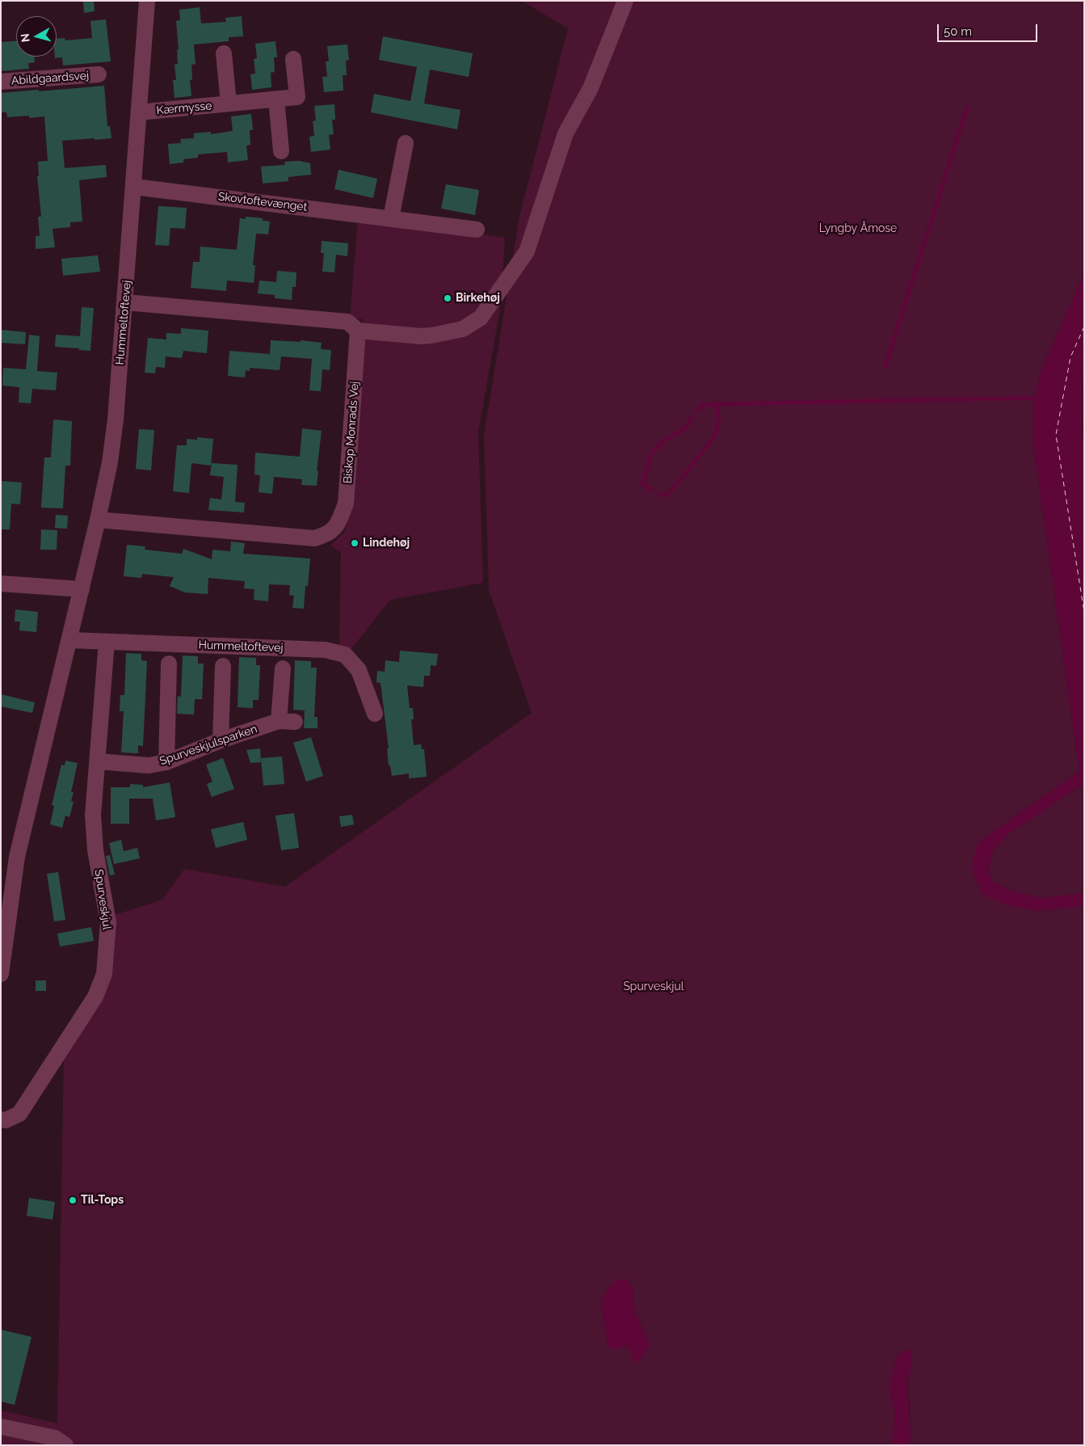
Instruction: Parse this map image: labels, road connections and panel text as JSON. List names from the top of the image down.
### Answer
{
  "streets": {
    "street": [
      "Abildgaardsvej",
      "Kærmysse",
      "Skovtoftevænget",
      "Hummeltoftevej",
      "Biskop Monrads Vej",
      "Spurveskjulsparken",
      "Spurveskjul"
    ]
  },
  "crossings": [
    ["Kærmysse", "Hummeltoftevej"],
    ["Skovtoftevænget", "Hummeltoftevej"],
    ["Hummeltoftevej", "Biskop Monrads Vej"],
    ["Hummeltoftevej", "Spurveskjul"],
    ["Spurveskjulsparken", "Spurveskjul"]
  ],
  "parks": ["Lyngby Åmose", "Spurveskjul"],
  "places": ["Birkehøj", "Lindehøj", "Til-Tops"],
  "scale_bar": "50 m",
  "north": "left"
}
